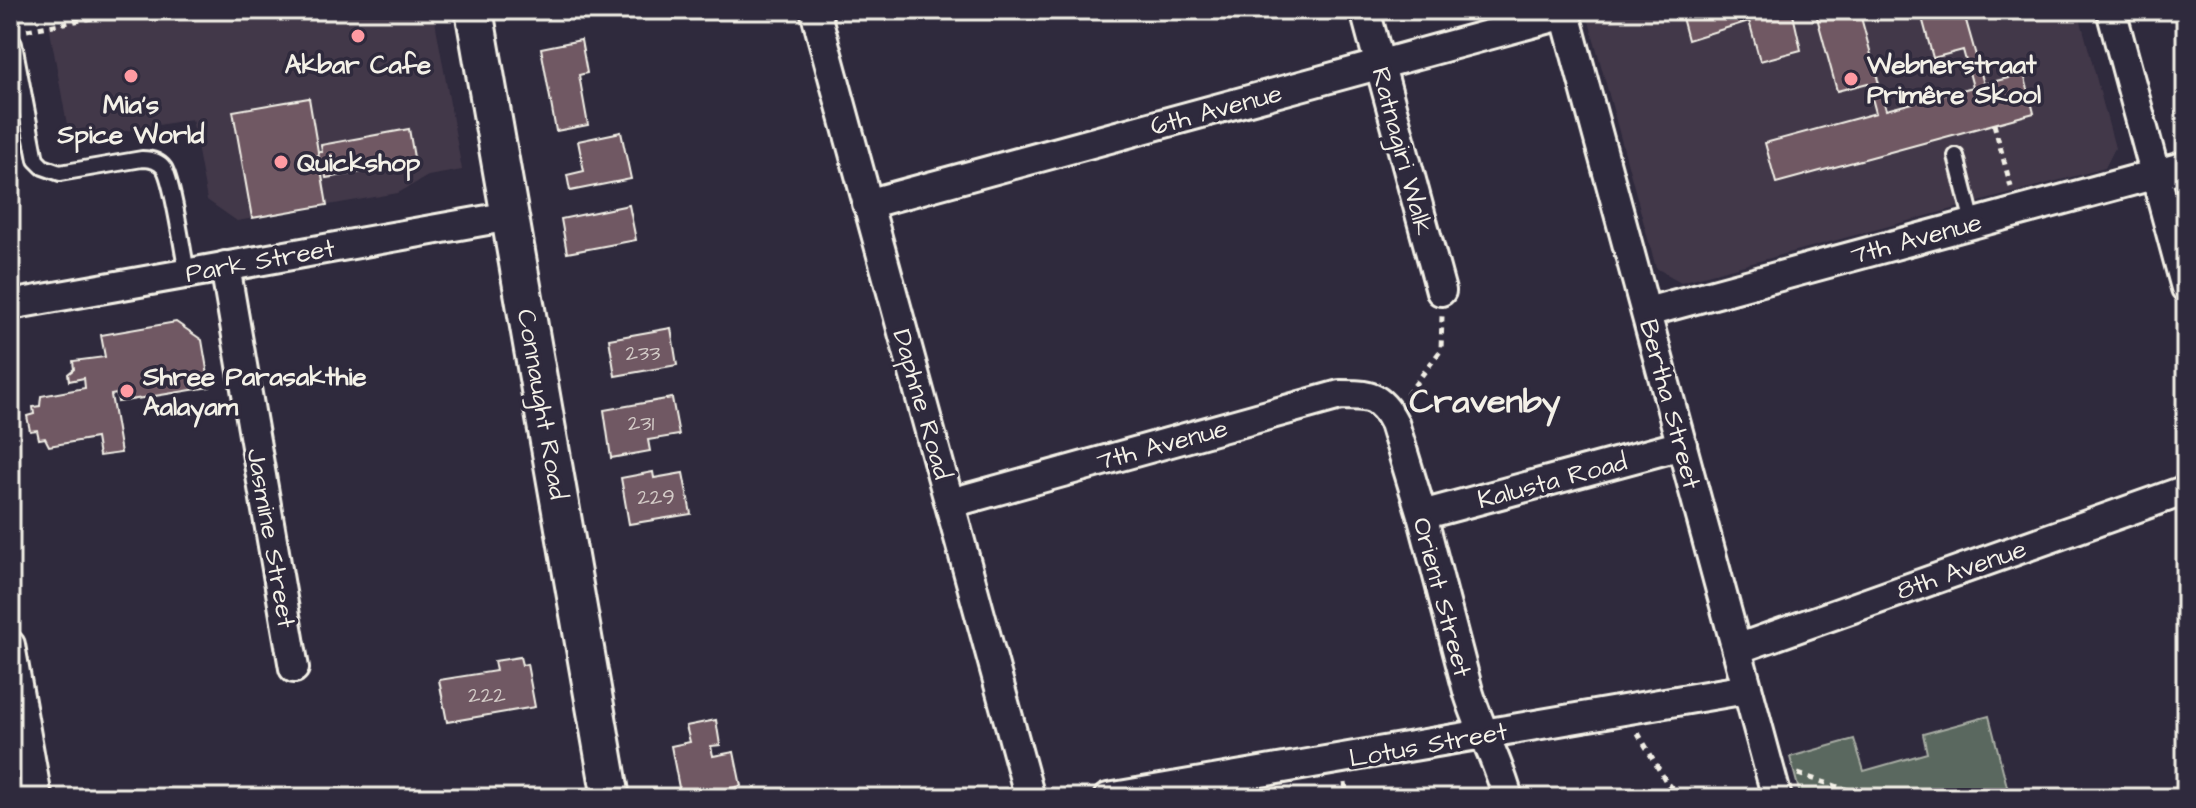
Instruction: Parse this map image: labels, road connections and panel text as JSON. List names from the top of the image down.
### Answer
{
  "streets": {
    "street": [
      "6th Avenue",
      "Ratnagiri Walk",
      "7th Avenue",
      "Park Street",
      "Connaught Road",
      "Daphne Road",
      "Bertha Street",
      "Kalusta Road",
      "Jasmine Street",
      "8th Avenue",
      "Orient Street",
      "Lotus Street"
    ]
  },
  "crossings": [
    ["6th Avenue", "Ratnagiri Walk"],
    ["6th Avenue", "Daphne Road"],
    ["6th Avenue", "Bertha Street"],
    ["7th Avenue", "Daphne Road"],
    ["7th Avenue", "Bertha Street"],
    ["7th Avenue", "Orient Street"],
    ["Park Street", "Connaught Road"],
    ["Park Street", "Jasmine Street"],
    ["Bertha Street", "Kalusta Road"],
    ["Bertha Street", "8th Avenue"],
    ["Bertha Street", "Lotus Street"],
    ["Kalusta Road", "Orient Street"],
    ["Orient Street", "Lotus Street"]
  ],
  "districts": ["Cravenby"],
  "places": [
    "Akbar Cafe",
    "Mia's Spice World",
    "Webnerstraat Primêre Skool",
    "Quickshop",
    "Shree Parasakthie Aalayam"
  ],
  "house_numbers": [
    "233",
    "231",
    "229",
    "222"
  ]
}
